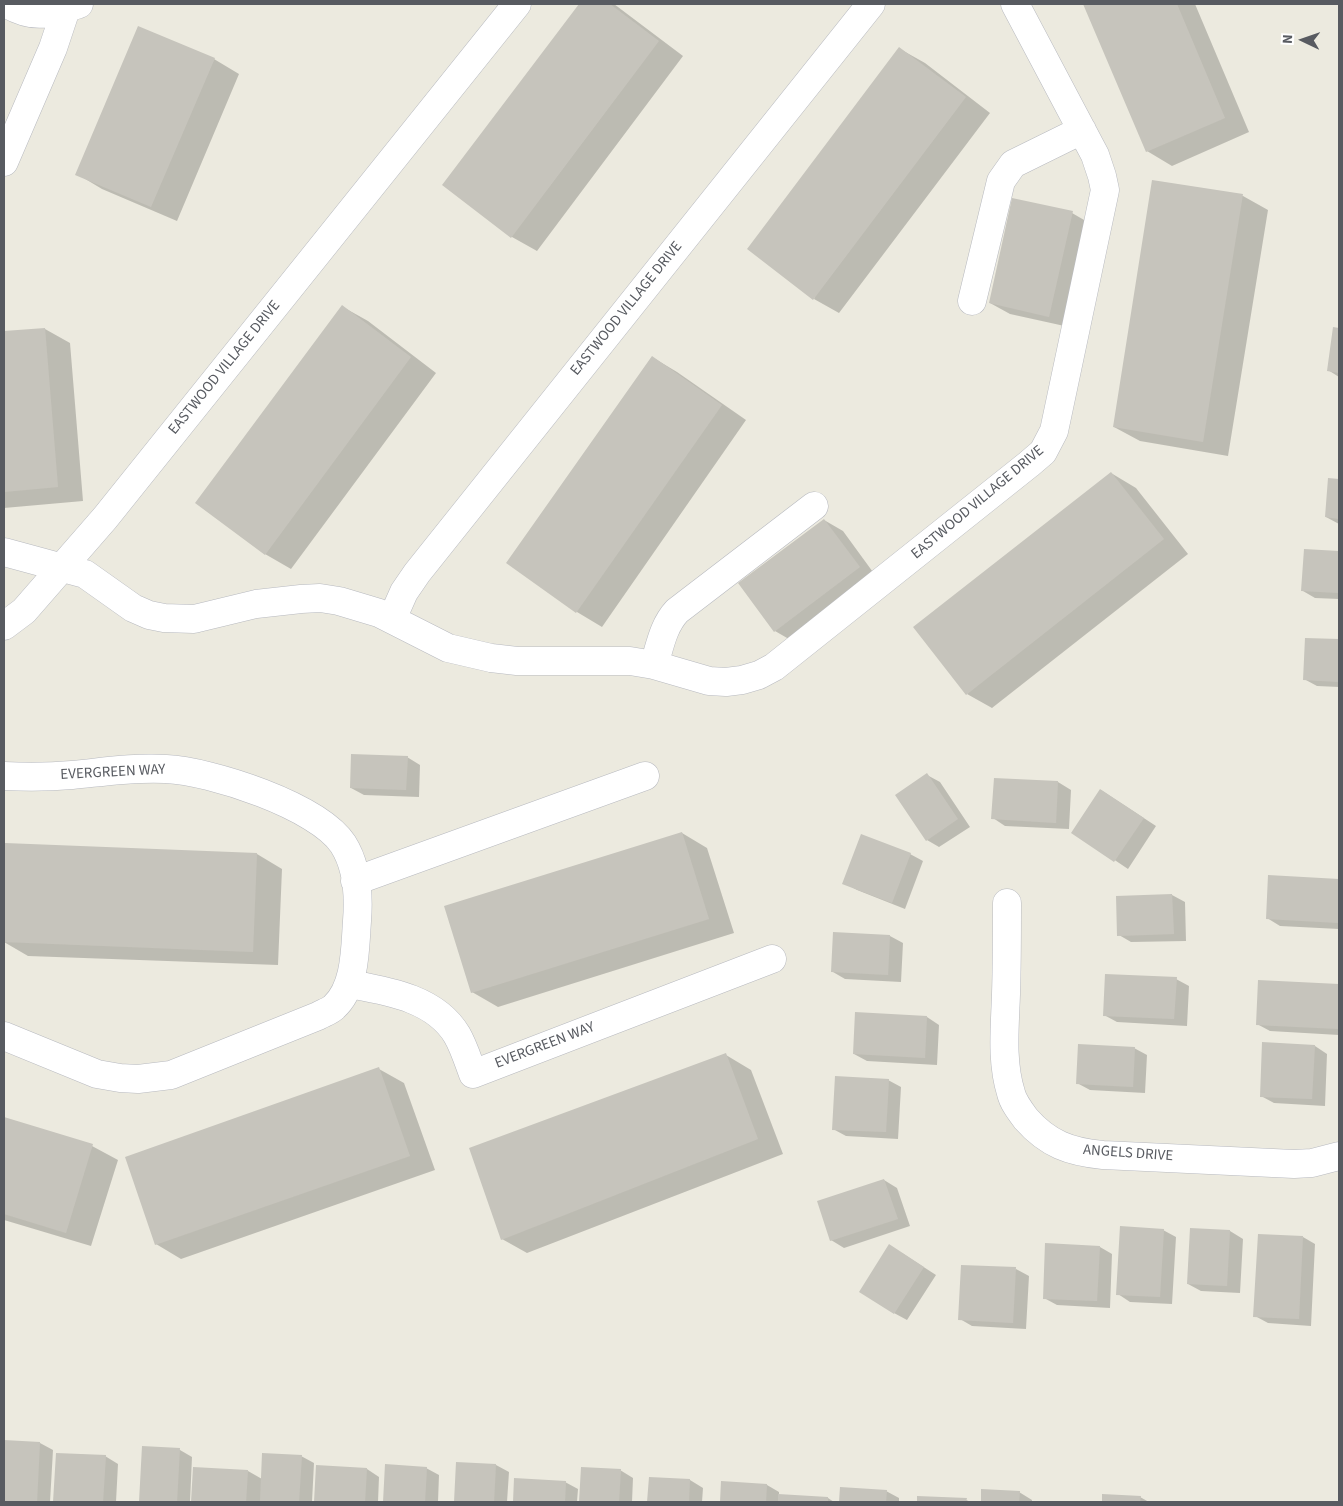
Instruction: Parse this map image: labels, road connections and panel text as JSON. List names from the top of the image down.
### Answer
{
  "streets": {
    "street": ["EASTWOOD VILLAGE DRIVE", "EVERGREEN WAY", "ANGELS DRIVE"]
  },
  "north": "left"
}
